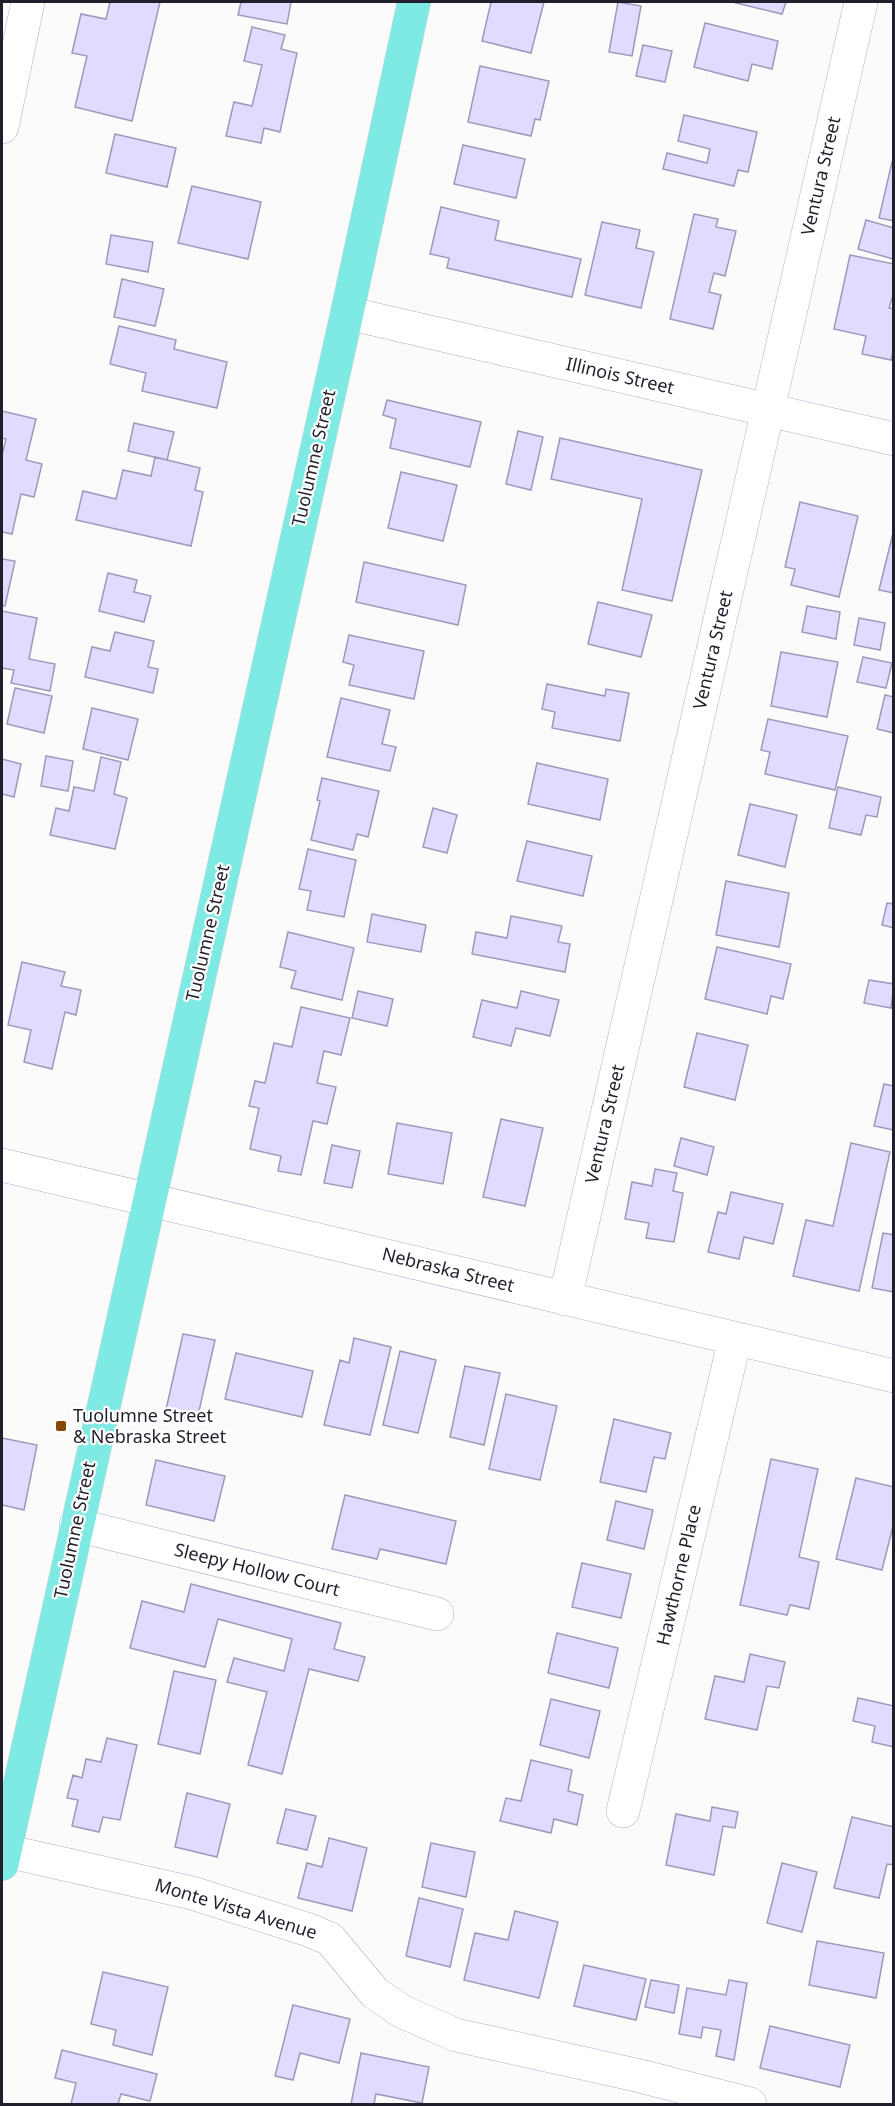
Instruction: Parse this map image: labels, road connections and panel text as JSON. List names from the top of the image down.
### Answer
{
  "streets": {
    "main road": ["Tuolumne Street"],
    "street": [
      "Ventura Street",
      "Illinois Street",
      "Nebraska Street",
      "Sleepy Hollow Court",
      "Hawthorne Place",
      "Monte Vista Avenue"
    ]
  },
  "crossings": [
    ["Ventura Street", "Illinois Street"],
    ["Ventura Street", "Nebraska Street"],
    ["Illinois Street", "Tuolumne Street"],
    ["Tuolumne Street", "Nebraska Street"],
    ["Tuolumne Street", "Sleepy Hollow Court"],
    ["Tuolumne Street", "Monte Vista Avenue"],
    ["Nebraska Street", "Hawthorne Place"]
  ],
  "places": {
    "transit": ["Tuolumne Street & Nebraska Street"]
  }
}
